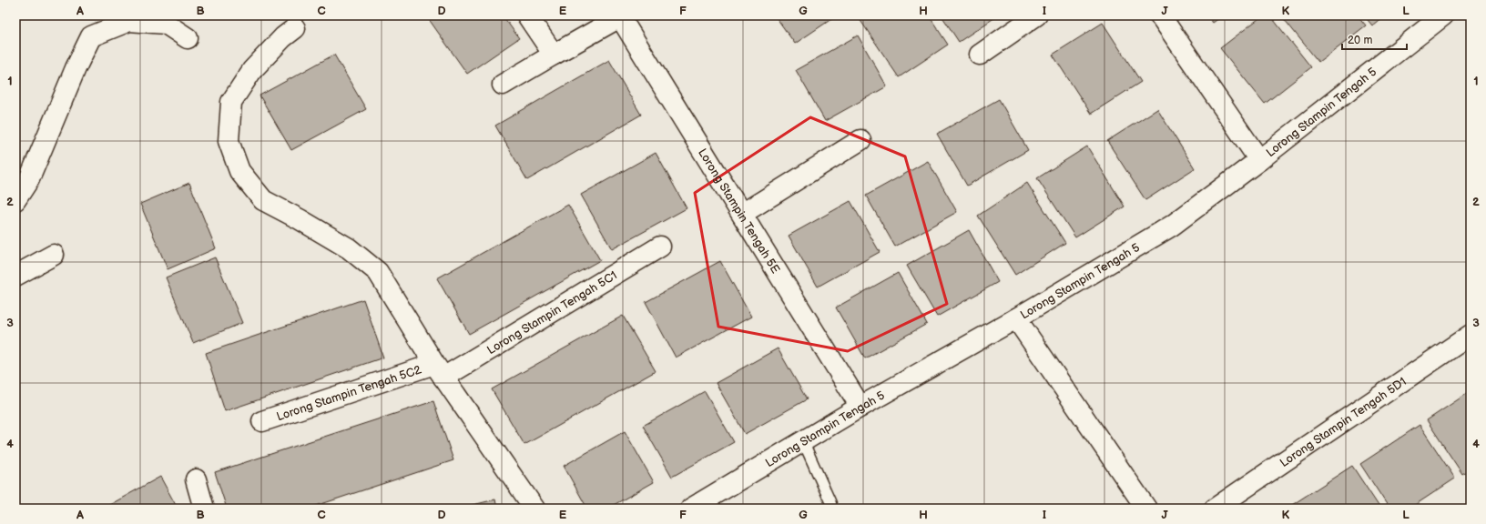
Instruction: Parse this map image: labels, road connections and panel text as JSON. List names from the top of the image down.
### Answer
{
  "streets": {
    "street": [
      "Lorong Stampin Tengah 5",
      "Lorong Stampin Tengah 5E",
      "Lorong Stampin Tengah 5C1",
      "Lorong Stampin Tengah 5C2",
      "Lorong Stampin Tengah 5D1"
    ]
  },
  "crossings": [
    ["Lorong Stampin Tengah 5", "Lorong Stampin Tengah 5E"],
    ["Lorong Stampin Tengah 5C1", "Lorong Stampin Tengah 5C2"]
  ],
  "scale_bar": "20 m",
  "grid": {
    "columns": [
      "A",
      "B",
      "C",
      "D",
      "E",
      "F",
      "G",
      "H",
      "I",
      "J",
      "K",
      "L"
    ],
    "rows": [
      "1",
      "2",
      "3",
      "4"
    ]
  }
}
